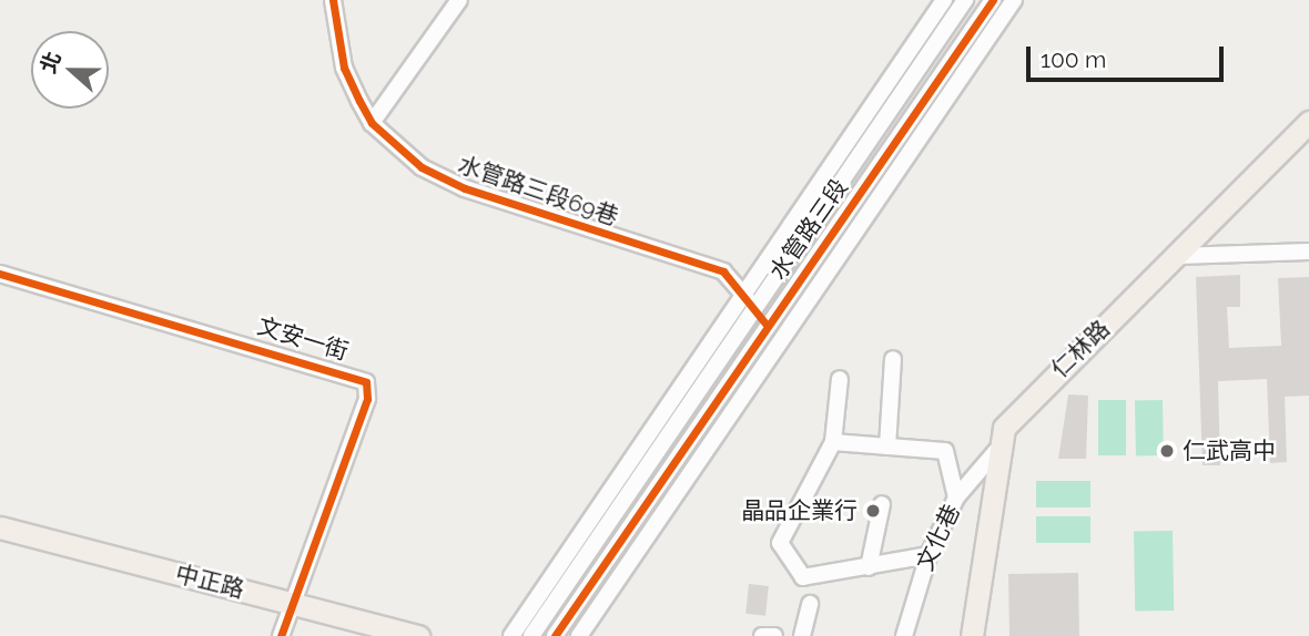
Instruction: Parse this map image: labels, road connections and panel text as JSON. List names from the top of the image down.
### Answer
{
  "streets": {
    "main road": ["仁林路", "中正路"],
    "street": [
      "水管路三段69巷",
      "水管路三段",
      "文安一街",
      "文化巷"
    ]
  },
  "crossings": [
    ["水管路三段69巷", "水管路三段"],
    ["文安一街", "中正路"],
    ["仁林路", "文化巷"]
  ],
  "places": ["仁武高中", "晶品企業行"],
  "scale_bar": "100 m",
  "north": "left"
}
